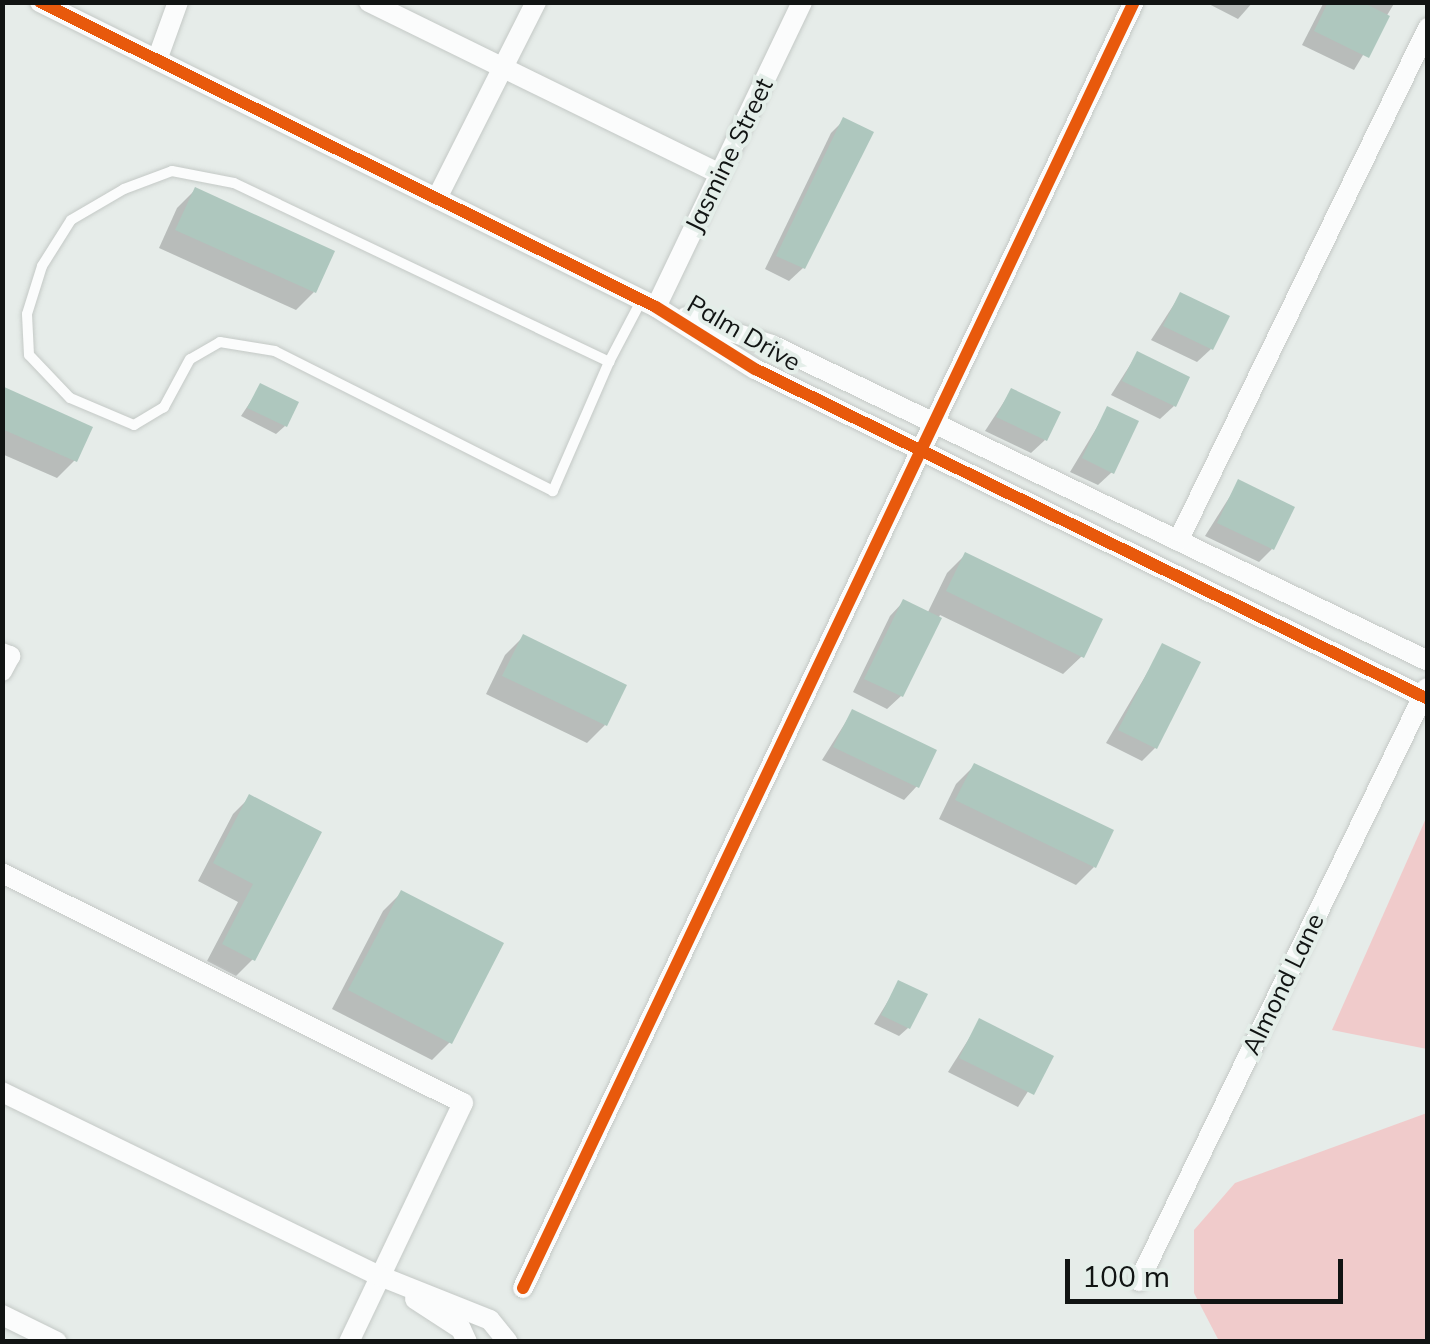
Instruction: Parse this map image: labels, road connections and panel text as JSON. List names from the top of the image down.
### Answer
{
  "streets": {
    "street": ["Jasmine Street", "Palm Drive", "Almond Lane"]
  },
  "crossings": [
    ["Jasmine Street", "Palm Drive"],
    ["Palm Drive", "Almond Lane"]
  ],
  "scale_bar": "100 m"
}
